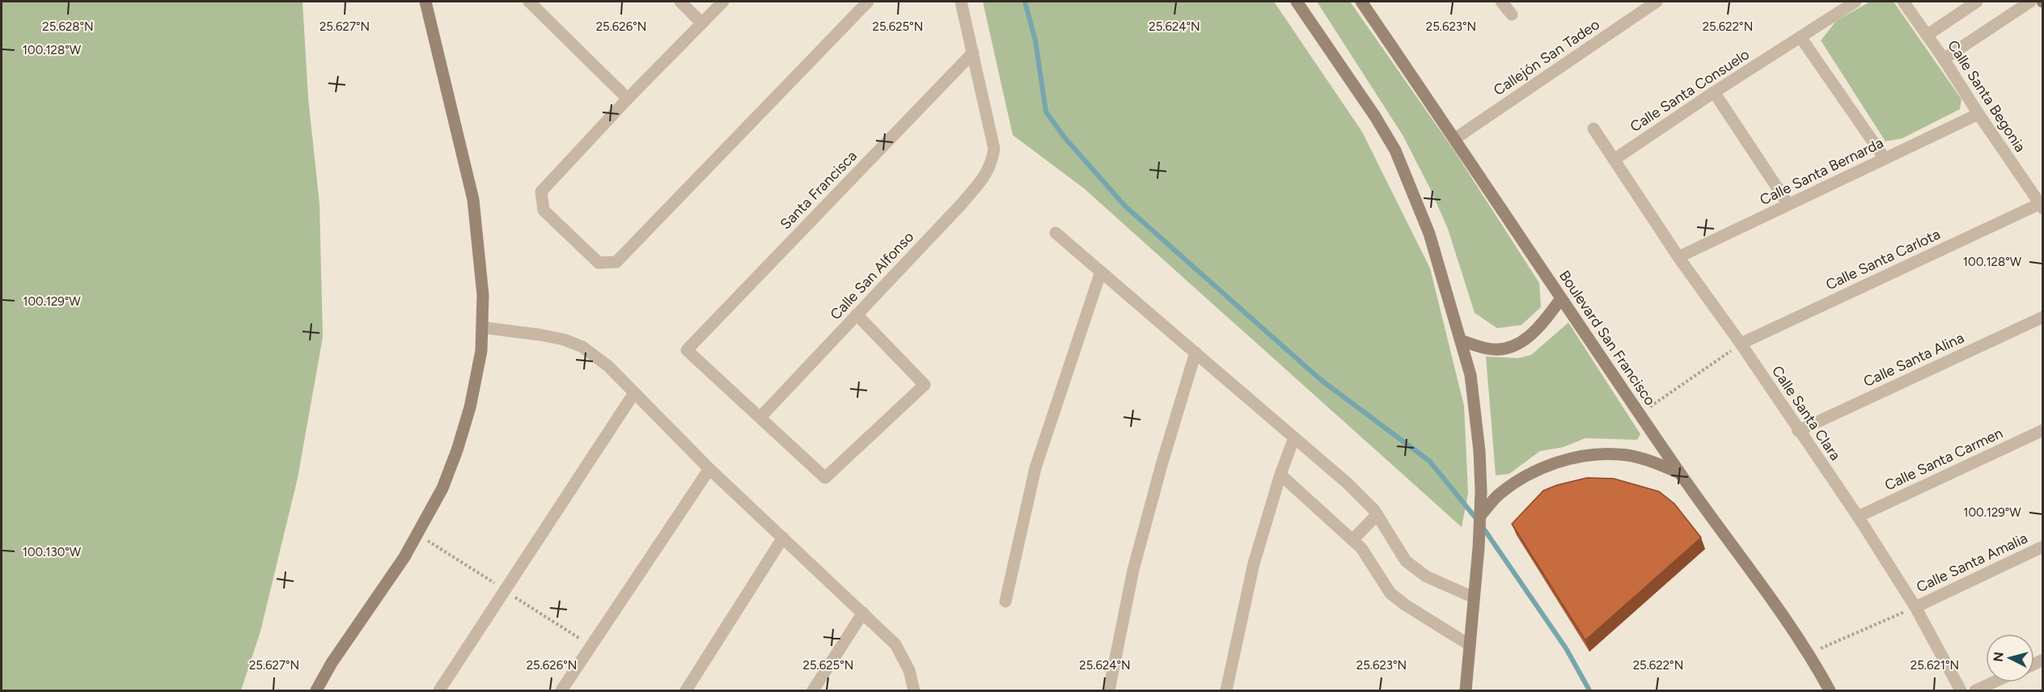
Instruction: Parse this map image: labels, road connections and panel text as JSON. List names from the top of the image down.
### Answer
{
  "streets": {
    "street": [
      "Callejón San Tadeo",
      "Calle Santa Consuelo",
      "Calle Santa Begonia",
      "Calle Santa Bernarda",
      "Santa Francisca",
      "Calle Santa Carlota",
      "Calle San Alfonso",
      "Boulevard San Francisco",
      "Calle Santa Alina",
      "Calle Santa Clara",
      "Calle Santa Carmen",
      "Calle Santa Amalia"
    ]
  },
  "crossings": [
    ["Callejón San Tadeo", "Boulevard San Francisco"],
    ["Calle Santa Consuelo", "Calle Santa Clara"],
    ["Calle Santa Begonia", "Calle Santa Bernarda"],
    ["Calle Santa Begonia", "Calle Santa Carlota"],
    ["Calle Santa Bernarda", "Calle Santa Clara"],
    ["Santa Francisca", "Calle San Alfonso"],
    ["Calle Santa Carlota", "Calle Santa Clara"],
    ["Calle Santa Alina", "Calle Santa Clara"],
    ["Calle Santa Clara", "Calle Santa Carmen"],
    ["Calle Santa Clara", "Calle Santa Amalia"]
  ],
  "north": "left",
  "coordinates": [
    "25.628°N",
    "25.627°N",
    "25.626°N",
    "25.625°N",
    "25.624°N",
    "25.623°N",
    "25.622°N",
    "100.128°W",
    "100.129°W",
    "100.130°W",
    "25.621°N"
  ]
}
